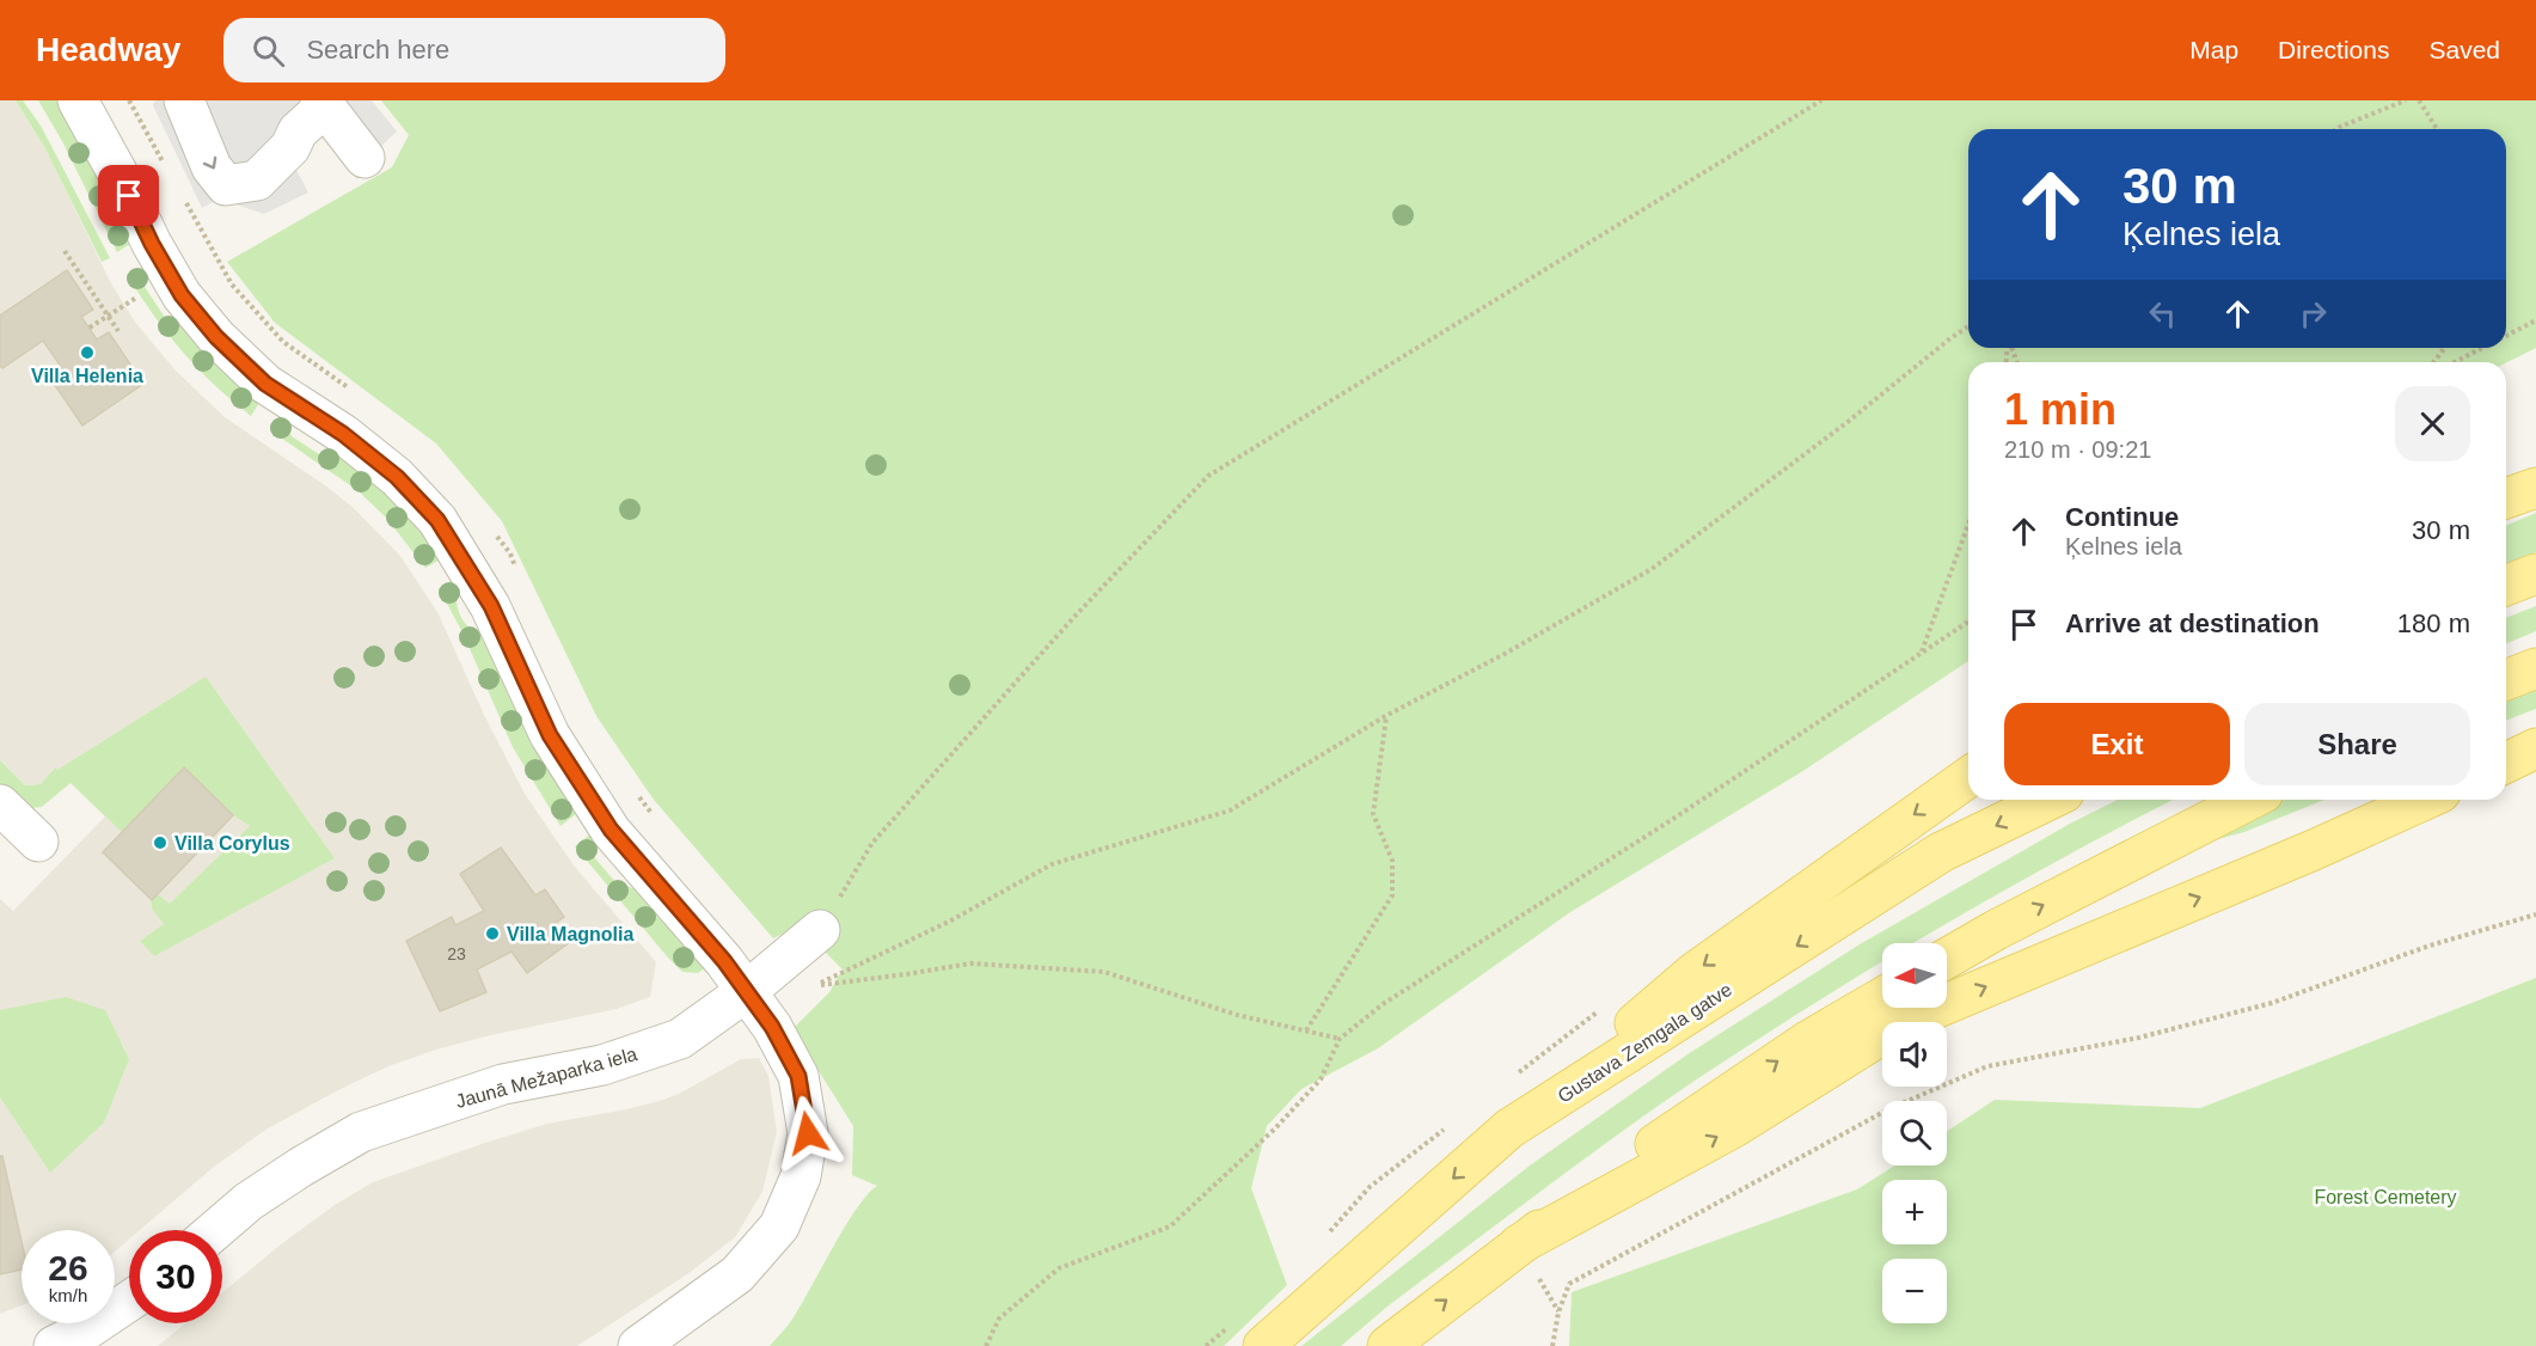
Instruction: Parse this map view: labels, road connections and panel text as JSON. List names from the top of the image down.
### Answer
{
  "streets": {
    "main road": ["Gustava Zemgala gatve"],
    "street": ["Jaunā Mežaparka iela"]
  },
  "parks": ["Forest Cemetery"],
  "places": ["Villa Helenia", "Villa Corylus", "Villa Magnolia"],
  "house_numbers": ["23"],
  "north": "left",
  "page": {
    "header": "Headway",
    "search": "Search here",
    "nav": ["Map", "Directions", "Saved"],
    "turn": ["30 m", "Ķelnes iela"],
    "heading": ["1 min", "210 m · 09:21"],
    "list": [
      {
        "name": "Continue",
        "note": "Ķelnes iela",
        "value": "30 m"
      },
      {
        "name": "Arrive at destination",
        "value": "180 m"
      }
    ],
    "buttons": ["Exit", "Share"],
    "map_buttons": ["+", "−"],
    "speed": "26 km/h",
    "limit": "30"
  }
}
